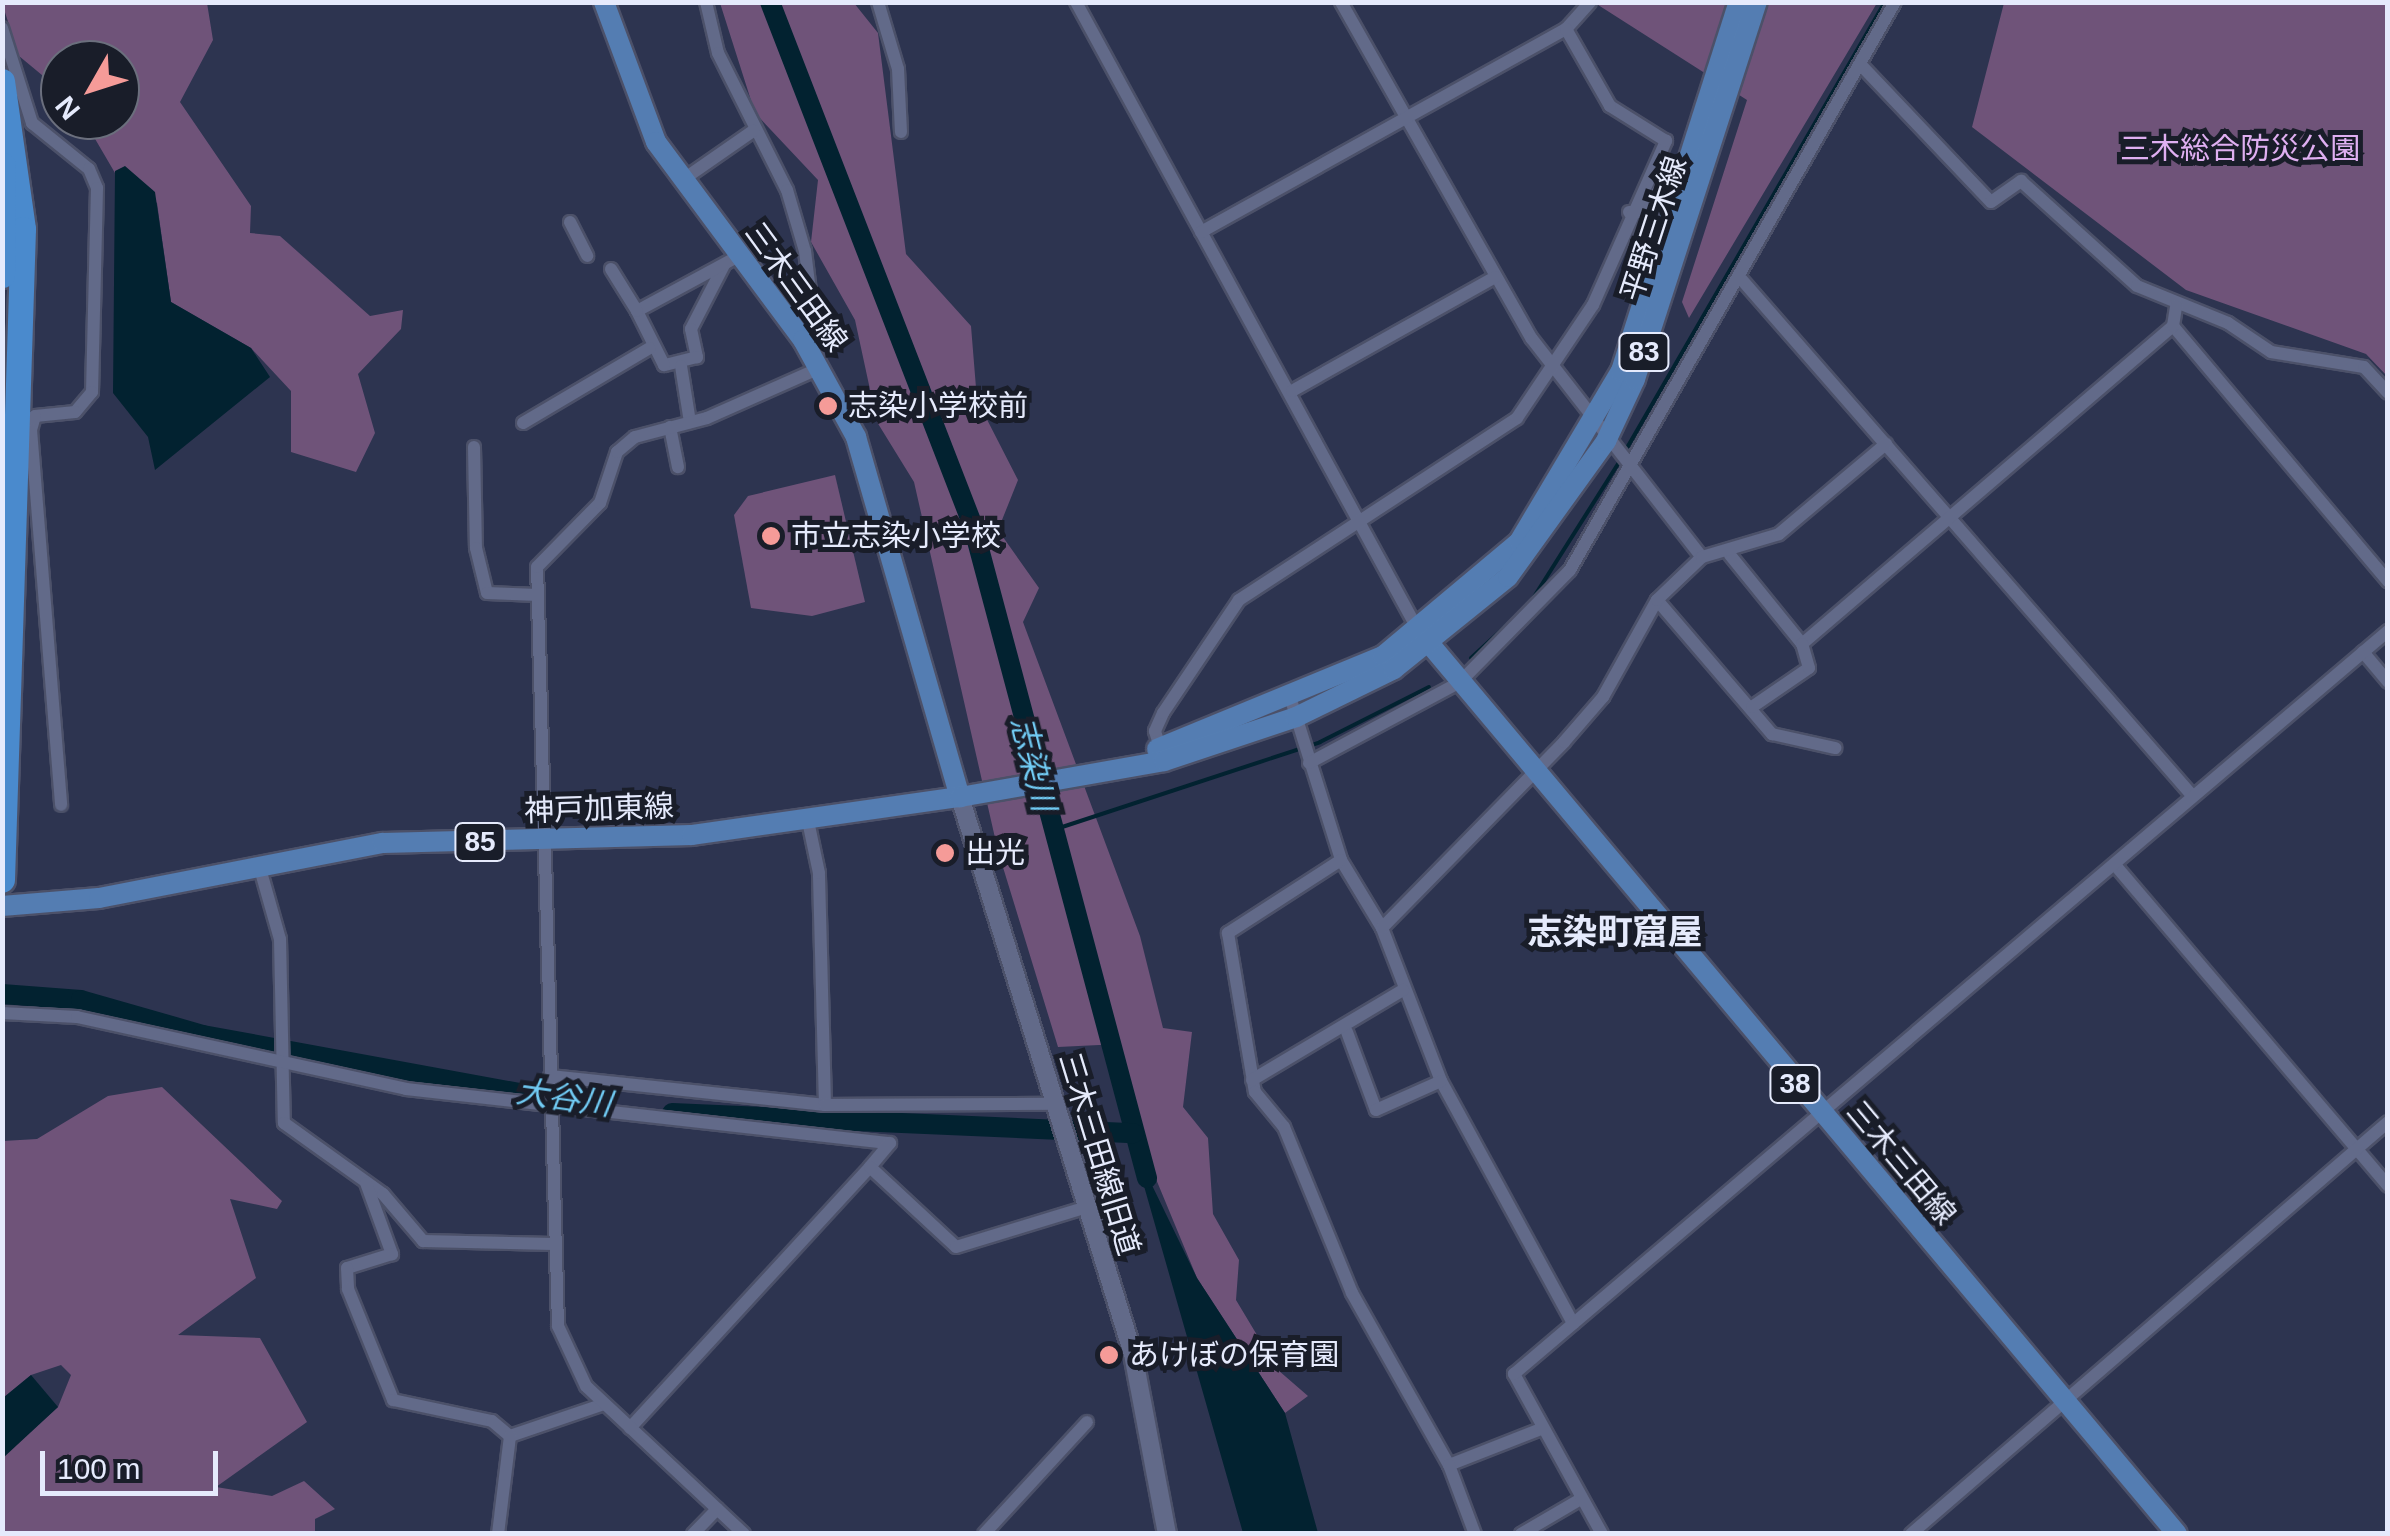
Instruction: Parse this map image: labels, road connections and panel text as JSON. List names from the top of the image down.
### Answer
{
  "streets": {
    "main road": [
      "平野三木線",
      "三木三田線",
      "83",
      "神戸加東線",
      "85",
      "38"
    ],
    "street": ["三木三田線旧道"]
  },
  "crossings": [
    ["平野三木線", "三木三田線"],
    ["三木三田線", "神戸加東線"],
    ["三木三田線", "三木三田線旧道"],
    ["神戸加東線", "三木三田線旧道"]
  ],
  "districts": ["志染町窟屋"],
  "water": ["志染川", "大谷川"],
  "parks": ["三木総合防災公園"],
  "places": [
    "志染小学校前",
    "市立志染小学校",
    "出光",
    "あけぼの保育園"
  ],
  "scale_bar": "100 m",
  "north": "bottom left"
}
